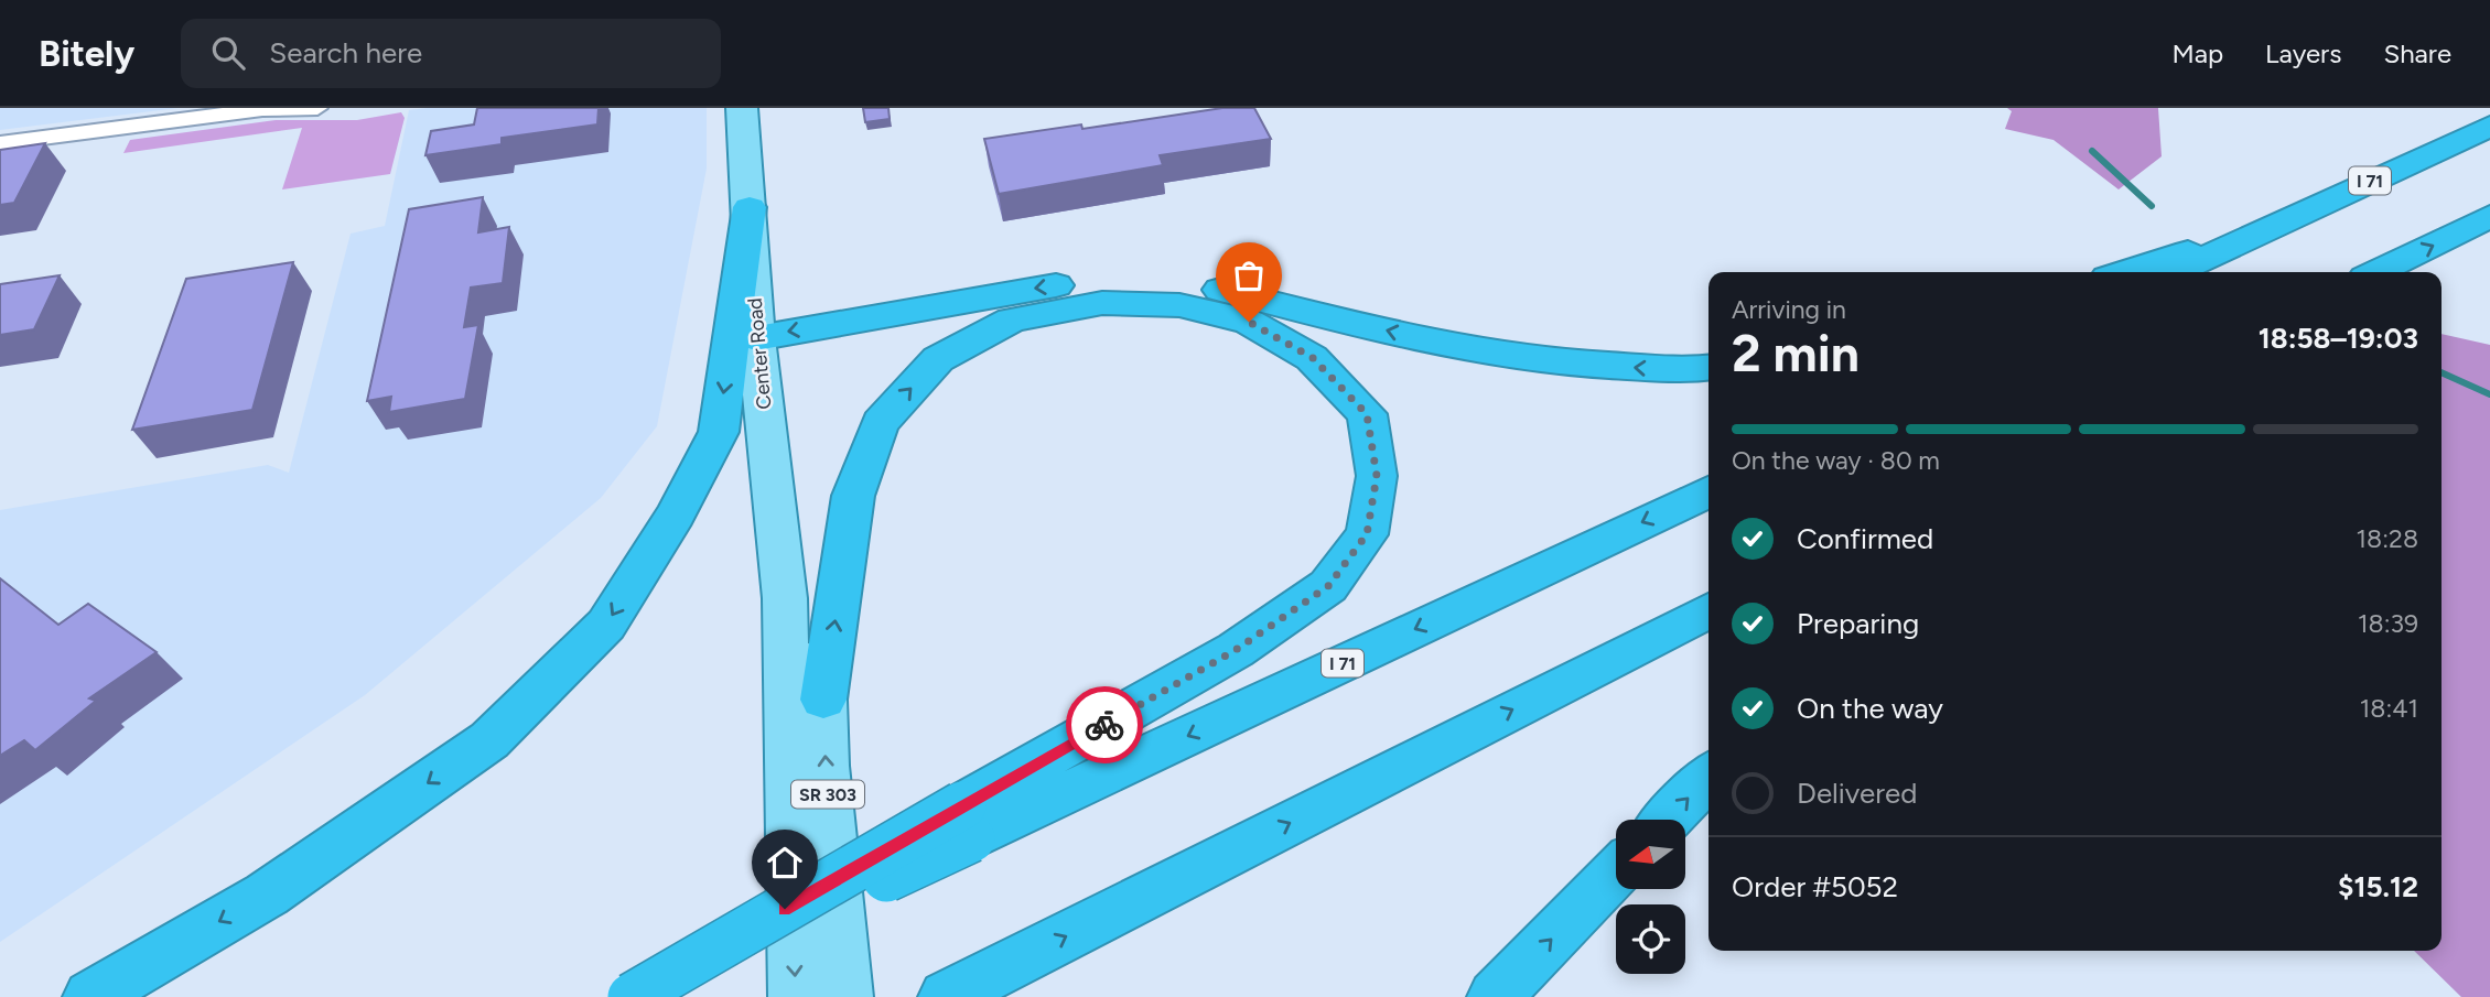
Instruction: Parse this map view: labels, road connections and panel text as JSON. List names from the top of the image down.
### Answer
{
  "streets": {
    "highway": ["I 71"],
    "main road": ["Center Road", "SR 303"]
  },
  "north": "left",
  "page": {
    "header": "Bitely",
    "search": "Search here",
    "nav": ["Map", "Layers", "Share"],
    "heading": ["2 min", "Arriving in", "18:58–19:03"],
    "panel": ["Order #5052", "$15.12"],
    "bar": "On the way · 80 m",
    "list": [
      ["Confirmed", "18:28"],
      ["Preparing", "18:39"],
      ["On the way", "18:41"],
      "Delivered"
    ]
  }
}
